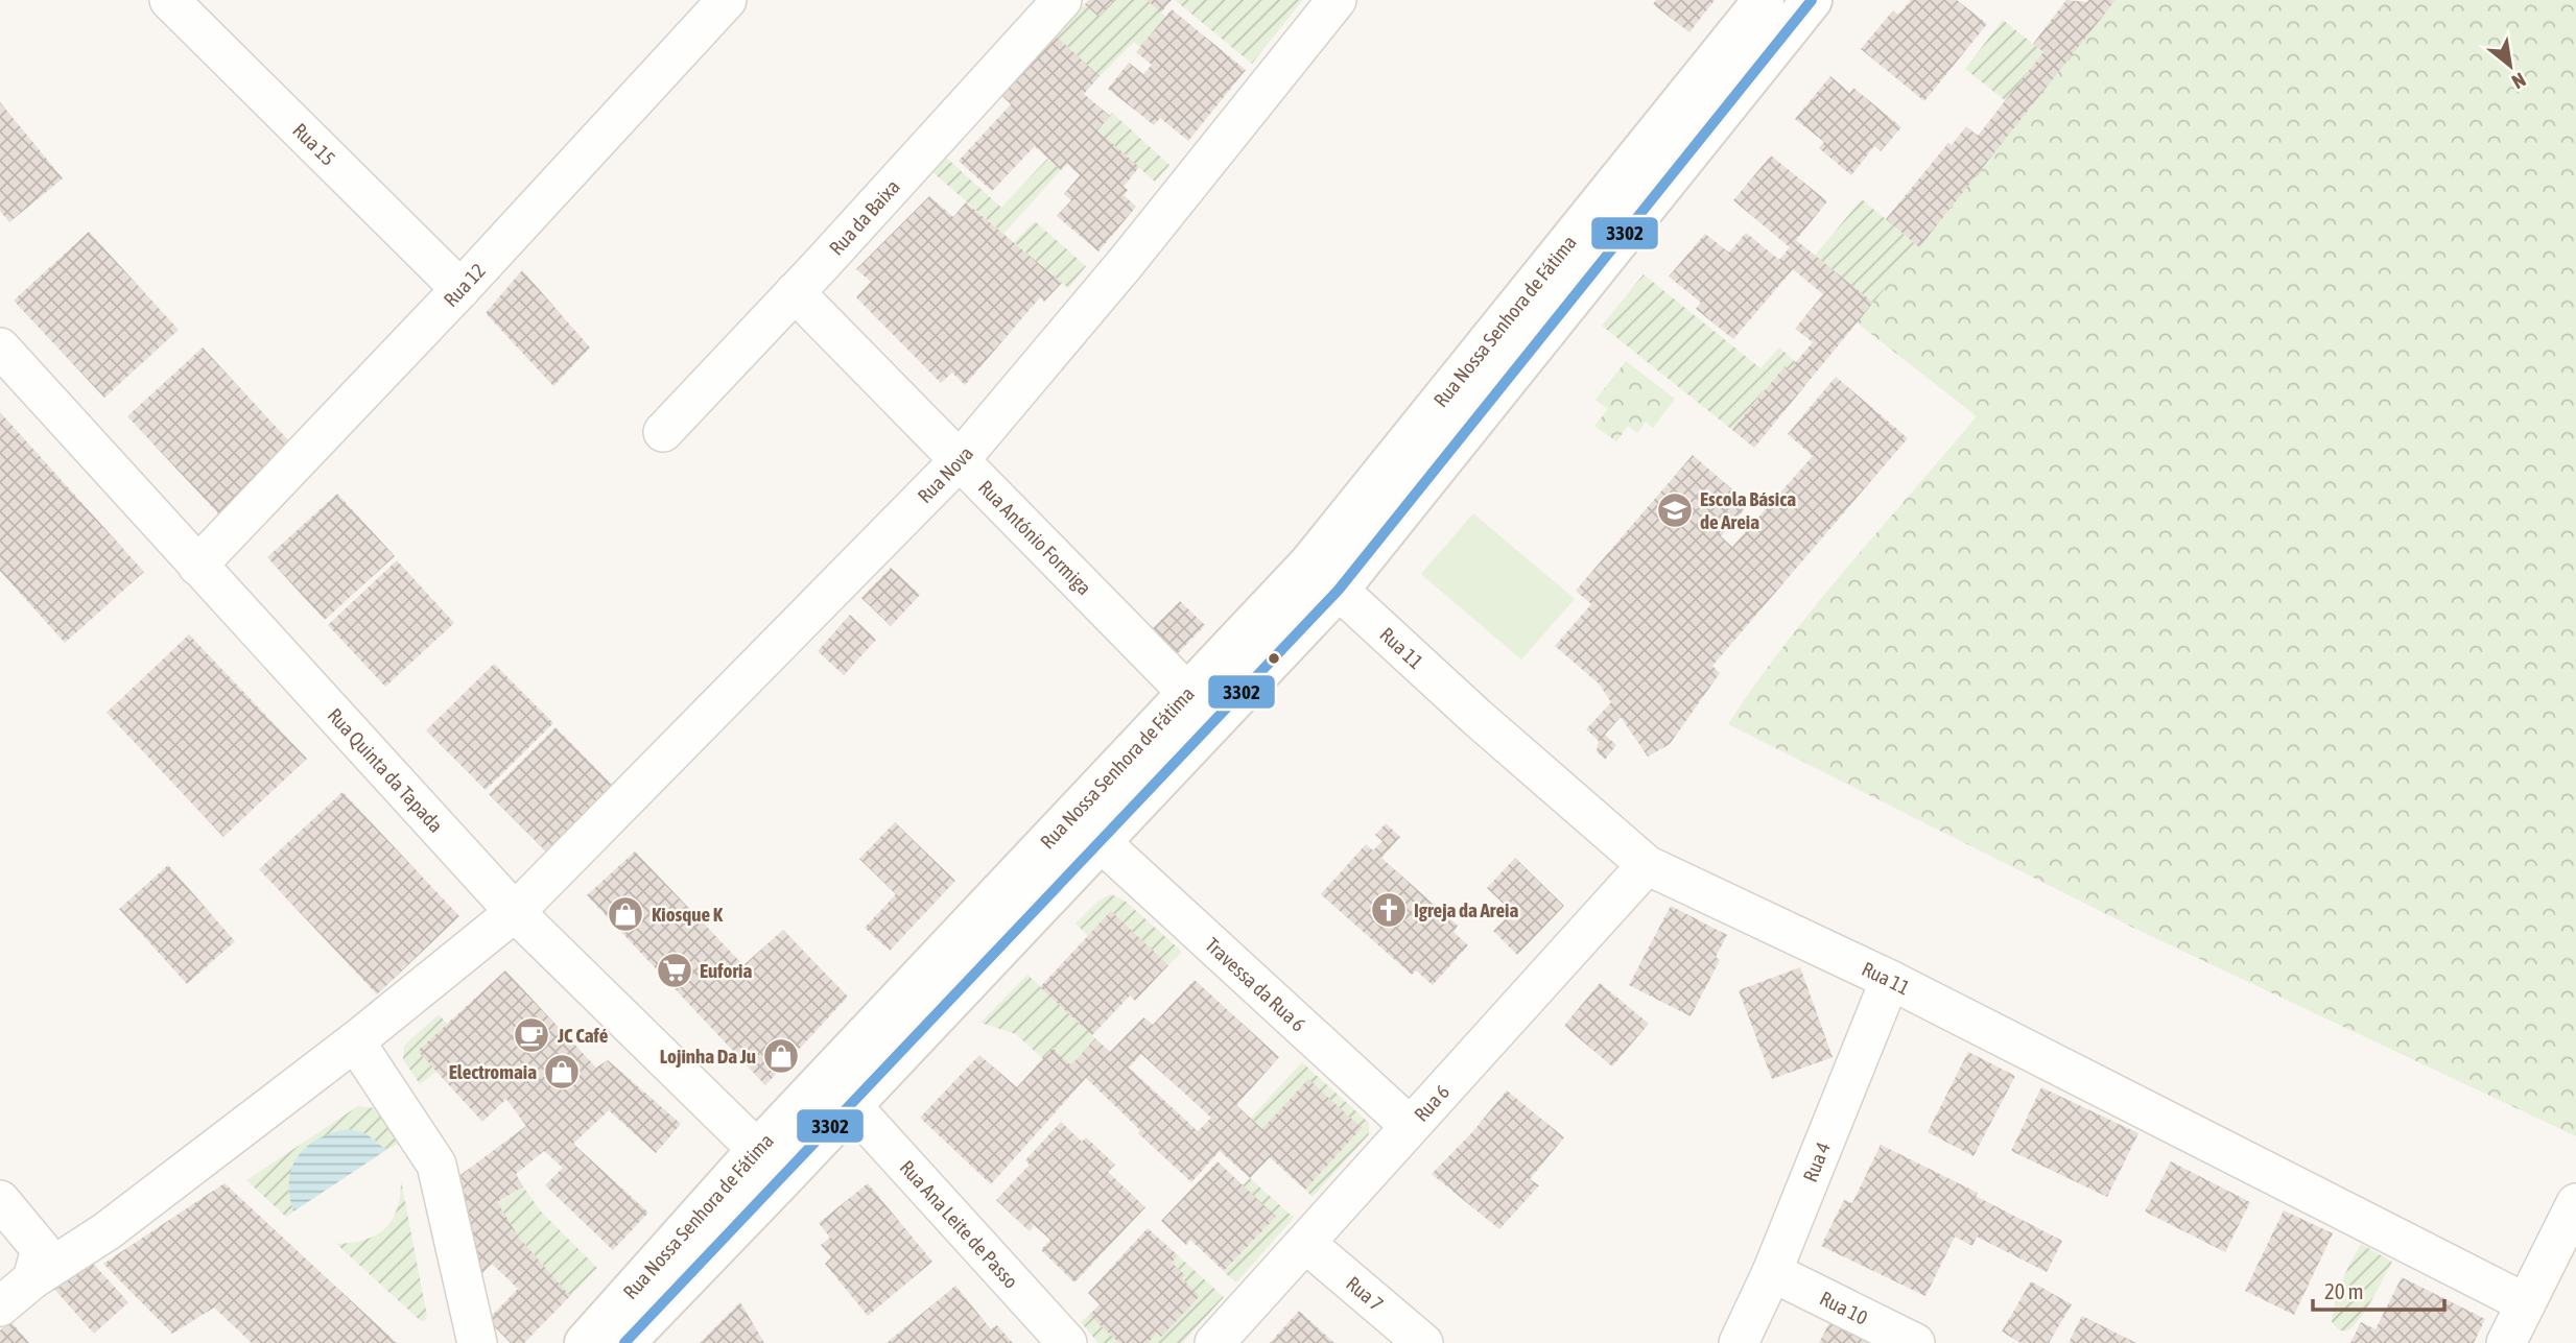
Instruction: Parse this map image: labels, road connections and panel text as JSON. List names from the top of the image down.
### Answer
{
  "streets": {
    "street": [
      "Rua 15",
      "Rua da Baixa",
      "Rua 12",
      "Rua Nossa Senhora de Fátima",
      "Rua Nova",
      "Rua António Formiga",
      "Rua 11",
      "Rua Quinta da Tapada",
      "Travessa da Rua 6",
      "Rua 6",
      "Rua 4",
      "Rua Ana Leite de Passo",
      "Rua 7",
      "Rua 10"
    ]
  },
  "crossings": [
    ["Rua 15", "Rua 12"],
    ["Rua da Baixa", "Rua António Formiga"],
    ["Rua 12", "Rua Quinta da Tapada"],
    ["Rua Nossa Senhora de Fátima", "Rua António Formiga"],
    ["Rua Nossa Senhora de Fátima", "Rua 11"],
    ["Rua Nossa Senhora de Fátima", "Rua Quinta da Tapada"],
    ["Rua Nossa Senhora de Fátima", "Travessa da Rua 6"],
    ["Rua Nossa Senhora de Fátima", "Rua Ana Leite de Passo"],
    ["Rua Nova", "Rua António Formiga"],
    ["Rua Nova", "Rua Quinta da Tapada"],
    ["Rua 11", "Rua 6"],
    ["Rua 11", "Rua 4"],
    ["Travessa da Rua 6", "Rua 6"],
    ["Rua 6", "Rua 7"],
    ["Rua 4", "Rua 10"]
  ],
  "places": {
    "school or university": ["Escola Básica de Areia"],
    "church": ["Igreja da Areia"],
    "shop": ["Kiosque K", "Lojinha Da Ju", "Electromaia"],
    "supermarket": ["Euforia"],
    "cafe": ["JC Café"]
  },
  "lines": ["transit line 3302"],
  "scale_bar": "20 m",
  "north": "bottom right"
}
